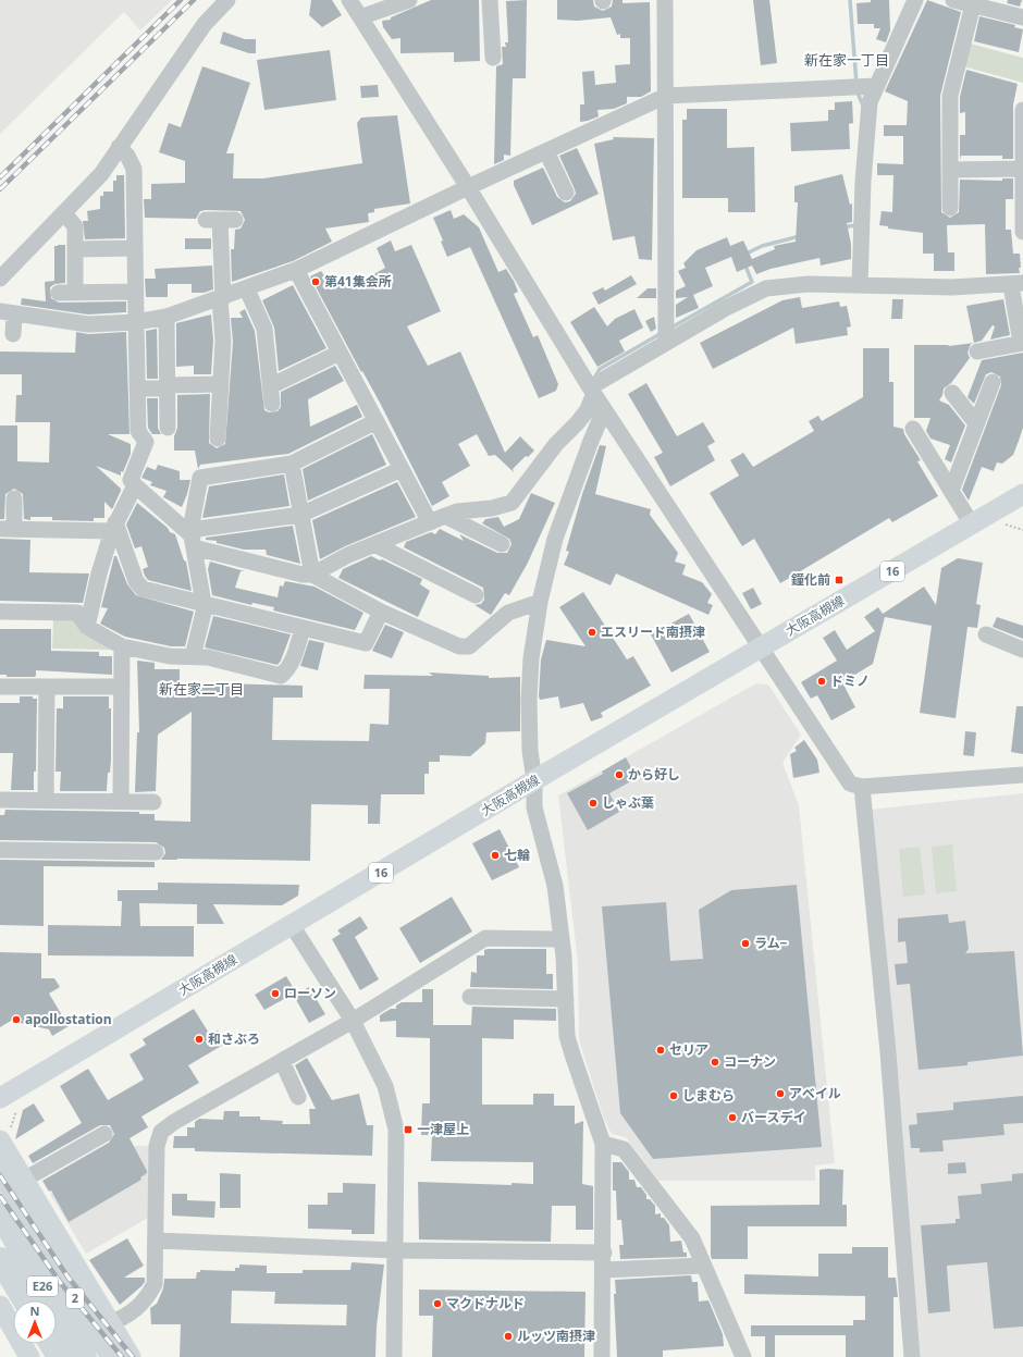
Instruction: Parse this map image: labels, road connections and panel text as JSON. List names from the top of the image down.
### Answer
{
  "streets": {
    "highway": ["E26"],
    "main road": ["16", "大阪高槻線", "2"]
  },
  "districts": ["新在家一丁目", "新在家二丁目"],
  "places": {
    "other": [
      "第41集会所",
      "エスリード南摂津",
      "ドミノ",
      "から好し",
      "しゃぶ葉",
      "七輪",
      "ラム−",
      "ローソン",
      "apollostation",
      "和さぶろ",
      "セリア",
      "コーナン",
      "アベイル",
      "しまむら",
      "バースデイ",
      "マクドナルド",
      "ルッツ南摂津"
    ],
    "transit": ["鐘化前", "一津屋上"]
  },
  "north": "top"
}
